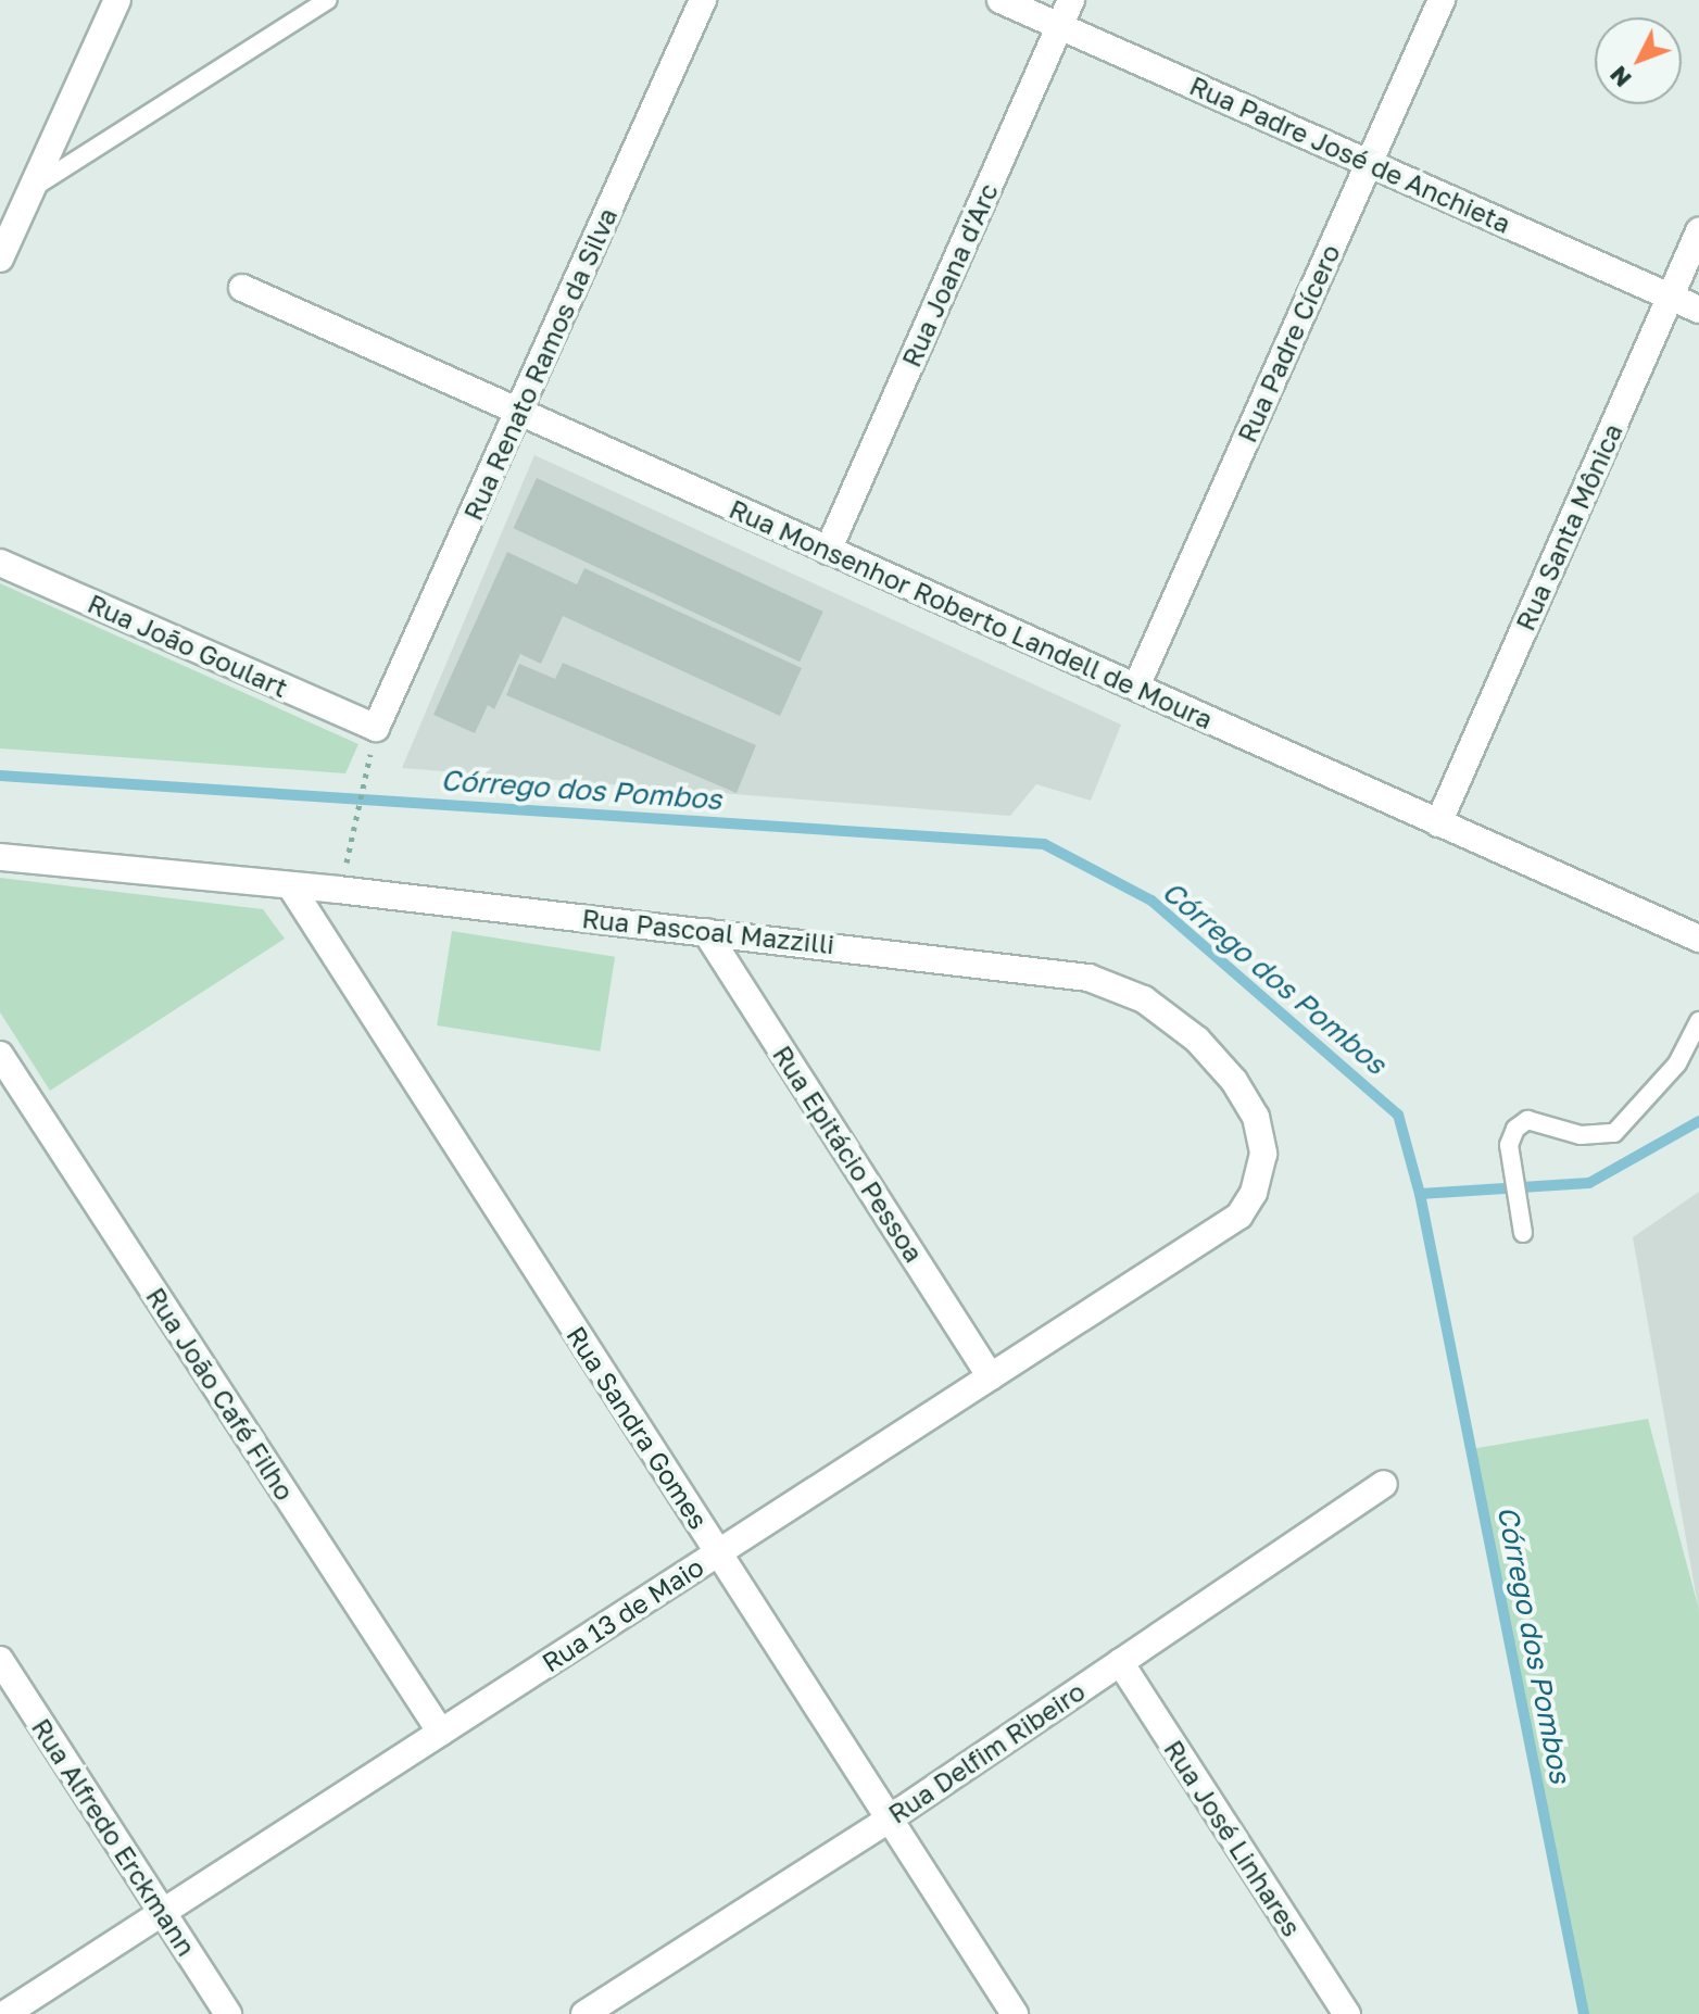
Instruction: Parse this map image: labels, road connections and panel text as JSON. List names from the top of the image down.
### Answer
{
  "streets": {
    "street": [
      "Rua Padre José de Anchieta",
      "Rua Joana d'Arc",
      "Rua Padre Cícero",
      "Rua Renato Ramos da Silva",
      "Rua Santa Mônica",
      "Rua Monsenhor Roberto Landell de Moura",
      "Rua João Goulart",
      "Rua Pascoal Mazzilli",
      "Rua Epitácio Pessoa",
      "Rua João Café Filho",
      "Rua Sandra Gomes",
      "Rua 13 de Maio",
      "Rua Delfim Ribeiro",
      "Rua Alfredo Erckmann",
      "Rua José Linhares"
    ]
  },
  "crossings": [
    ["Rua Padre José de Anchieta", "Rua Joana d'Arc"],
    ["Rua Padre José de Anchieta", "Rua Padre Cícero"],
    ["Rua Padre José de Anchieta", "Rua Santa Mônica"],
    ["Rua Joana d'Arc", "Rua Monsenhor Roberto Landell de Moura"],
    ["Rua Padre Cícero", "Rua Monsenhor Roberto Landell de Moura"],
    ["Rua Renato Ramos da Silva", "Rua Monsenhor Roberto Landell de Moura"],
    ["Rua Renato Ramos da Silva", "Rua João Goulart"],
    ["Rua Santa Mônica", "Rua Monsenhor Roberto Landell de Moura"],
    ["Rua Pascoal Mazzilli", "Rua Epitácio Pessoa"],
    ["Rua Pascoal Mazzilli", "Rua Sandra Gomes"],
    ["Rua Pascoal Mazzilli", "Rua 13 de Maio"],
    ["Rua Epitácio Pessoa", "Rua 13 de Maio"],
    ["Rua João Café Filho", "Rua 13 de Maio"],
    ["Rua Sandra Gomes", "Rua 13 de Maio"],
    ["Rua Sandra Gomes", "Rua Delfim Ribeiro"],
    ["Rua 13 de Maio", "Rua Alfredo Erckmann"],
    ["Rua Delfim Ribeiro", "Rua José Linhares"]
  ],
  "water": ["Córrego dos Pombos"],
  "north": "bottom left"
}
